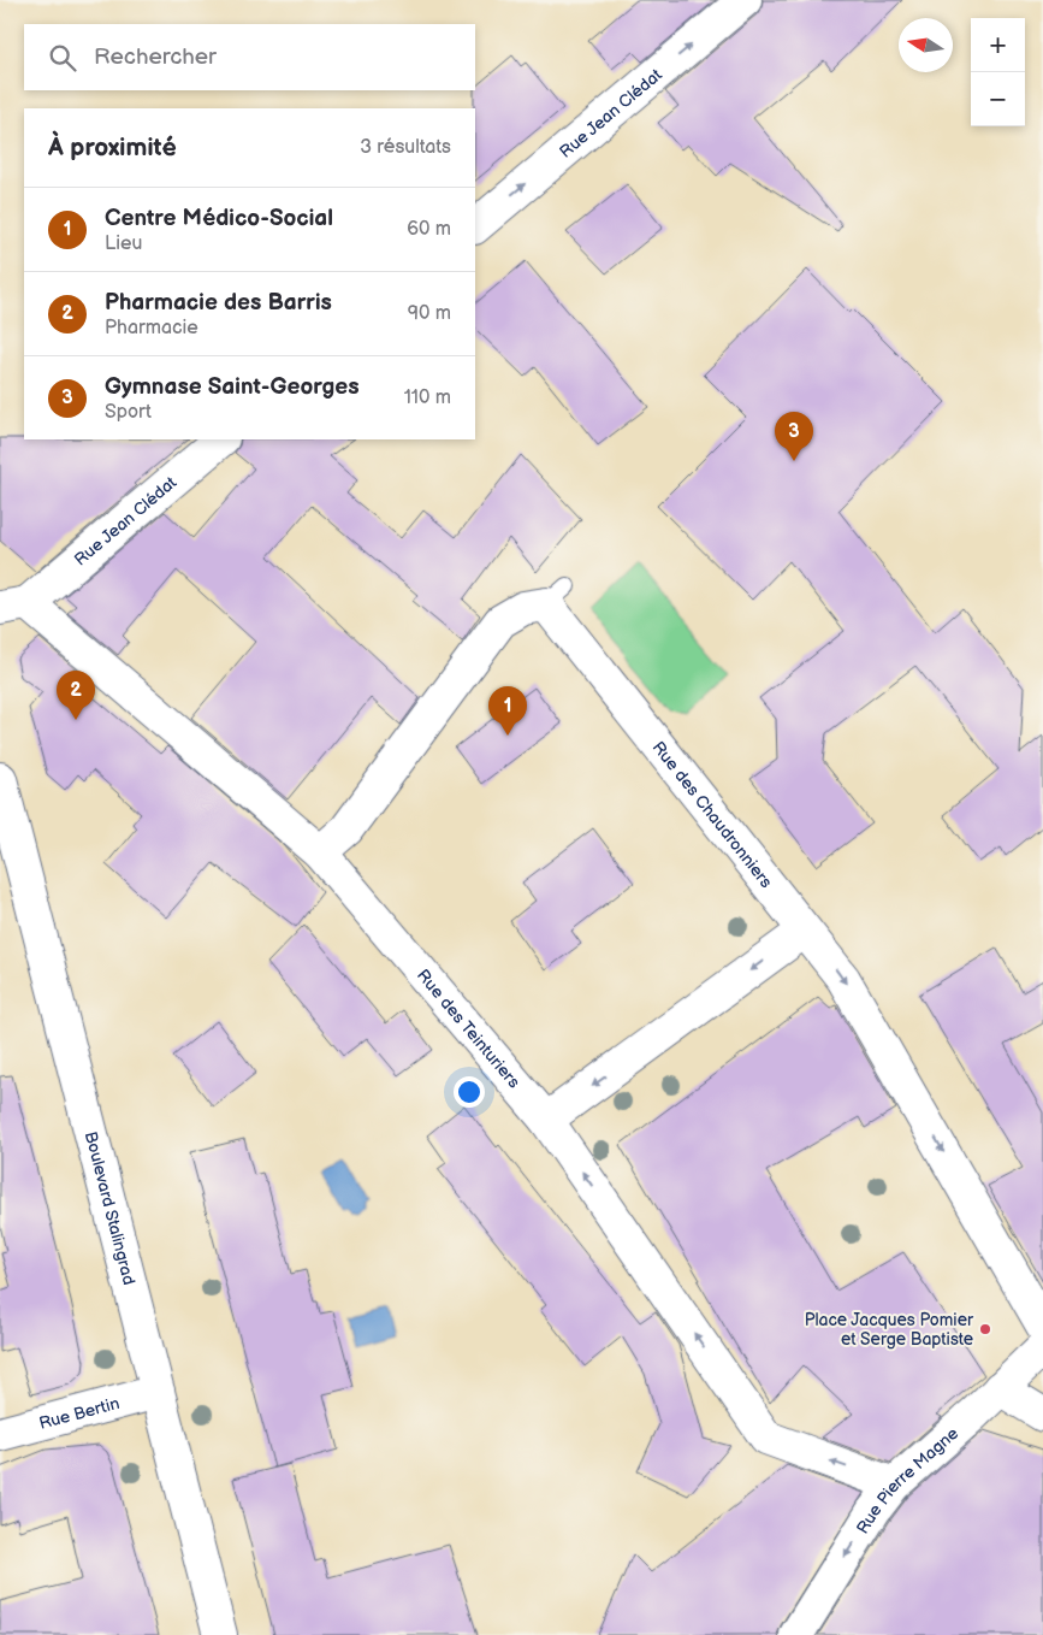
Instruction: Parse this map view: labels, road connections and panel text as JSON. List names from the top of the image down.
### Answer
{
  "streets": {
    "street": [
      "Rue Jean Clédat",
      "Rue des Chaudronniers",
      "Rue des Teinturiers",
      "Boulevard Stalingrad",
      "Rue Bertin",
      "Rue Pierre Magne"
    ]
  },
  "crossings": [
    ["Rue Jean Clédat", "Rue des Teinturiers"],
    ["Rue des Chaudronniers", "Rue des Teinturiers"],
    ["Rue des Teinturiers", "Rue Pierre Magne"],
    ["Boulevard Stalingrad", "Rue Bertin"]
  ],
  "one_way": [
    "Rue Jean Clédat",
    "Rue des Chaudronniers",
    "Rue des Teinturiers",
    "Rue Pierre Magne"
  ],
  "places": ["Place Jacques Pomier et Serge Baptiste"],
  "north": "left",
  "page": {
    "map_buttons": ["+", "−"],
    "search": "Rechercher",
    "heading": ["À proximité", "3 résultats"],
    "list": [
      {
        "mark": "1",
        "name": "Centre Médico-Social",
        "note": "Lieu",
        "value": "60 m"
      },
      {
        "mark": "2",
        "name": "Pharmacie des Barris",
        "note": "Pharmacie",
        "value": "90 m"
      },
      {
        "mark": "3",
        "name": "Gymnase Saint-Georges",
        "note": "Sport",
        "value": "110 m"
      }
    ],
    "pins": ["3", "2", "1"]
  }
}
